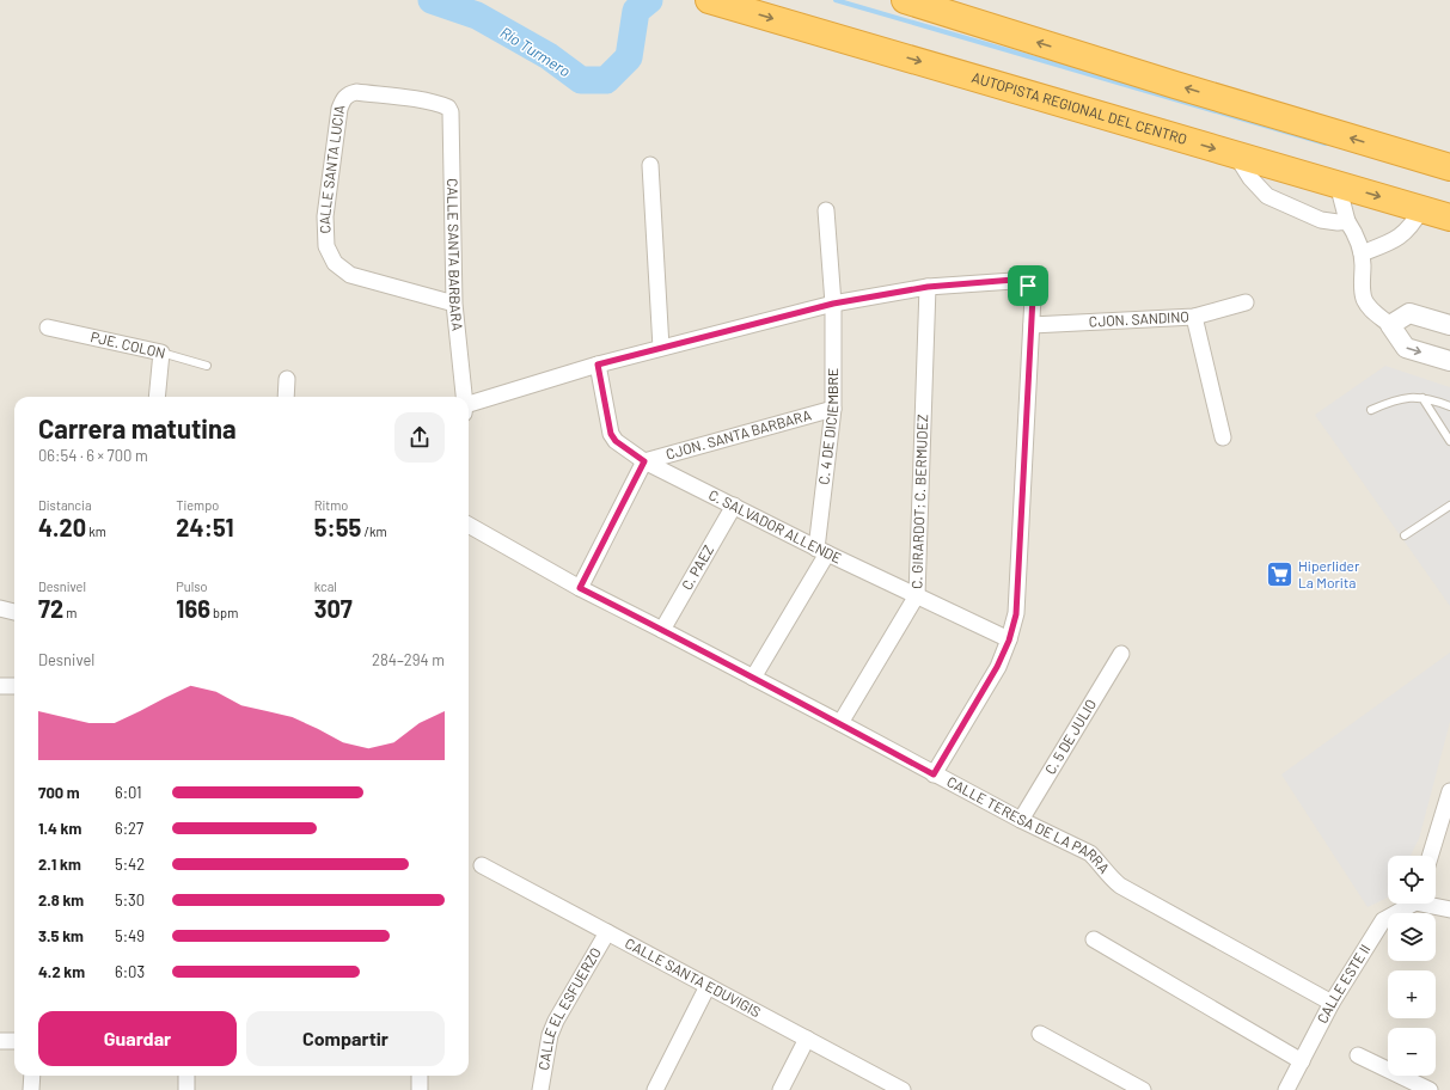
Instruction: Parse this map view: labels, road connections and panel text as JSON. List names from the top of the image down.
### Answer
{
  "streets": {
    "highway": ["AUTOPISTA REGIONAL DEL CENTRO"],
    "street": [
      "CALLE SANTA LUCIA",
      "CALLE SANTA BARBARA",
      "CJON. SANDINO",
      "PJE. COLON",
      "C. 4 DE DICIEMBRE",
      "CJON. SANTA BARBARA",
      "C. GIRARDOT; C. BERMUDEZ",
      "C. SALVADOR ALLENDE",
      "C. PAEZ",
      "C. 5 DE JULIO",
      "CALLE TERESA DE LA PARRA",
      "CALLE SANTA EDUVIGIS",
      "CALLE ESTE II",
      "CALLE EL ESFUERZO"
    ]
  },
  "crossings": [
    ["CALLE SANTA LUCIA", "CALLE SANTA BARBARA"],
    ["C. 4 DE DICIEMBRE", "CJON. SANTA BARBARA"],
    ["C. 4 DE DICIEMBRE", "C. SALVADOR ALLENDE"],
    ["C. 4 DE DICIEMBRE", "CALLE TERESA DE LA PARRA"],
    ["CJON. SANTA BARBARA", "C. SALVADOR ALLENDE"],
    ["C. GIRARDOT; C. BERMUDEZ", "C. SALVADOR ALLENDE"],
    ["C. GIRARDOT; C. BERMUDEZ", "CALLE TERESA DE LA PARRA"],
    ["C. SALVADOR ALLENDE", "C. PAEZ"],
    ["C. PAEZ", "CALLE TERESA DE LA PARRA"],
    ["C. 5 DE JULIO", "CALLE TERESA DE LA PARRA"],
    ["CALLE TERESA DE LA PARRA", "CALLE ESTE II"],
    ["CALLE SANTA EDUVIGIS", "CALLE EL ESFUERZO"]
  ],
  "water": ["Río Turmero"],
  "places": {
    "supermarket": ["Hiperlider La Morita"]
  },
  "page": {
    "heading": ["Carrera matutina", "06:54 · 6 × 700 m"],
    "stats": [
      ["Distancia", "4.20 km"],
      ["Tiempo", "24:51"],
      ["Ritmo", "5:55 /km"],
      ["Desnivel", "72 m"],
      ["Pulso", "166 bpm"],
      ["kcal", "307"]
    ],
    "chart": ["Desnivel", "284–294 m"],
    "list": [
      {
        "name": "700 m",
        "note": "6:01"
      },
      {
        "name": "1.4 km",
        "note": "6:27"
      },
      {
        "name": "2.1 km",
        "note": "5:42"
      },
      {
        "name": "2.8 km",
        "note": "5:30"
      },
      {
        "name": "3.5 km",
        "note": "5:49"
      },
      {
        "name": "4.2 km",
        "note": "6:03"
      }
    ],
    "map_buttons": ["+", "−"],
    "buttons": ["Guardar", "Compartir"]
  }
}
